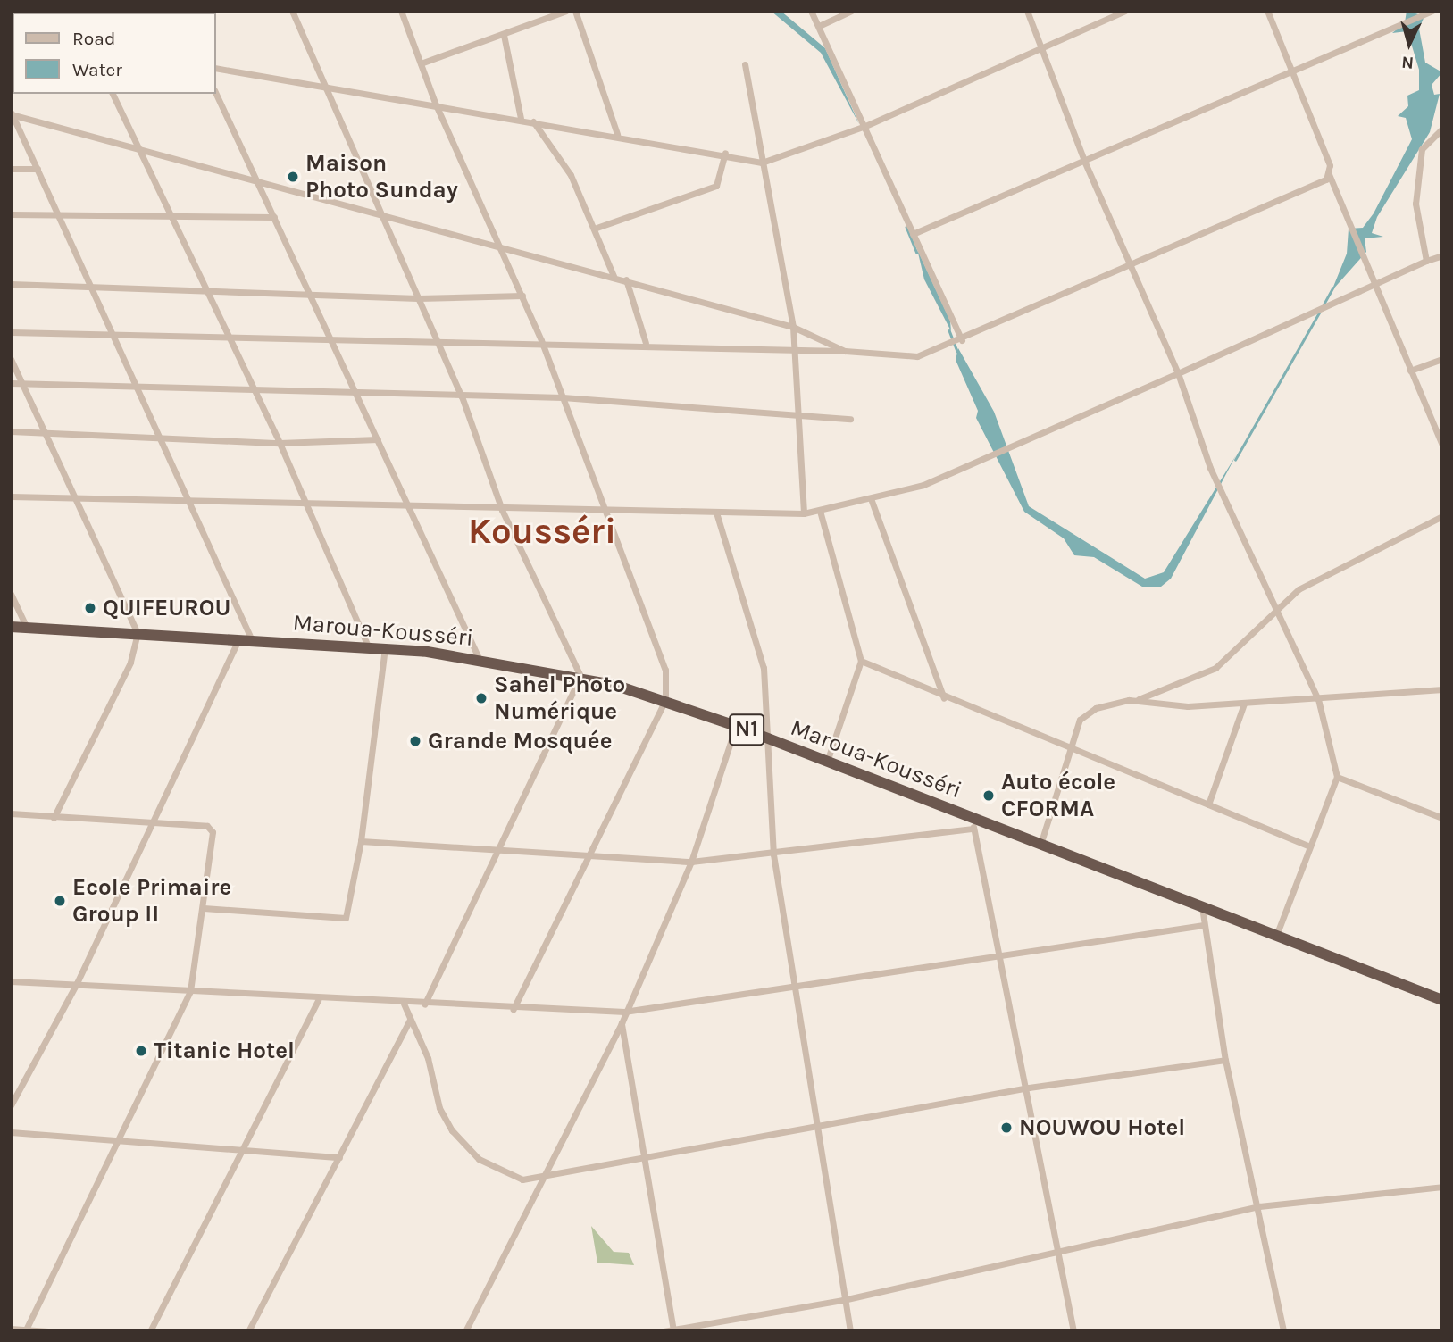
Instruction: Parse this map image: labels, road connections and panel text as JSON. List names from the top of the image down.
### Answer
{
  "streets": {
    "highway": ["Maroua-Kousséri", "N1"]
  },
  "districts": ["Kousséri"],
  "places": [
    "Maison Photo Sunday",
    "QUIFEUROU",
    "Sahel Photo Numérique",
    "Grande Mosquée",
    "Auto école CFORMA",
    "Ecole Primaire Group II",
    "Titanic Hotel",
    "NOUWOU Hotel"
  ],
  "legend": ["Road", "Water"],
  "north": "bottom"
}
